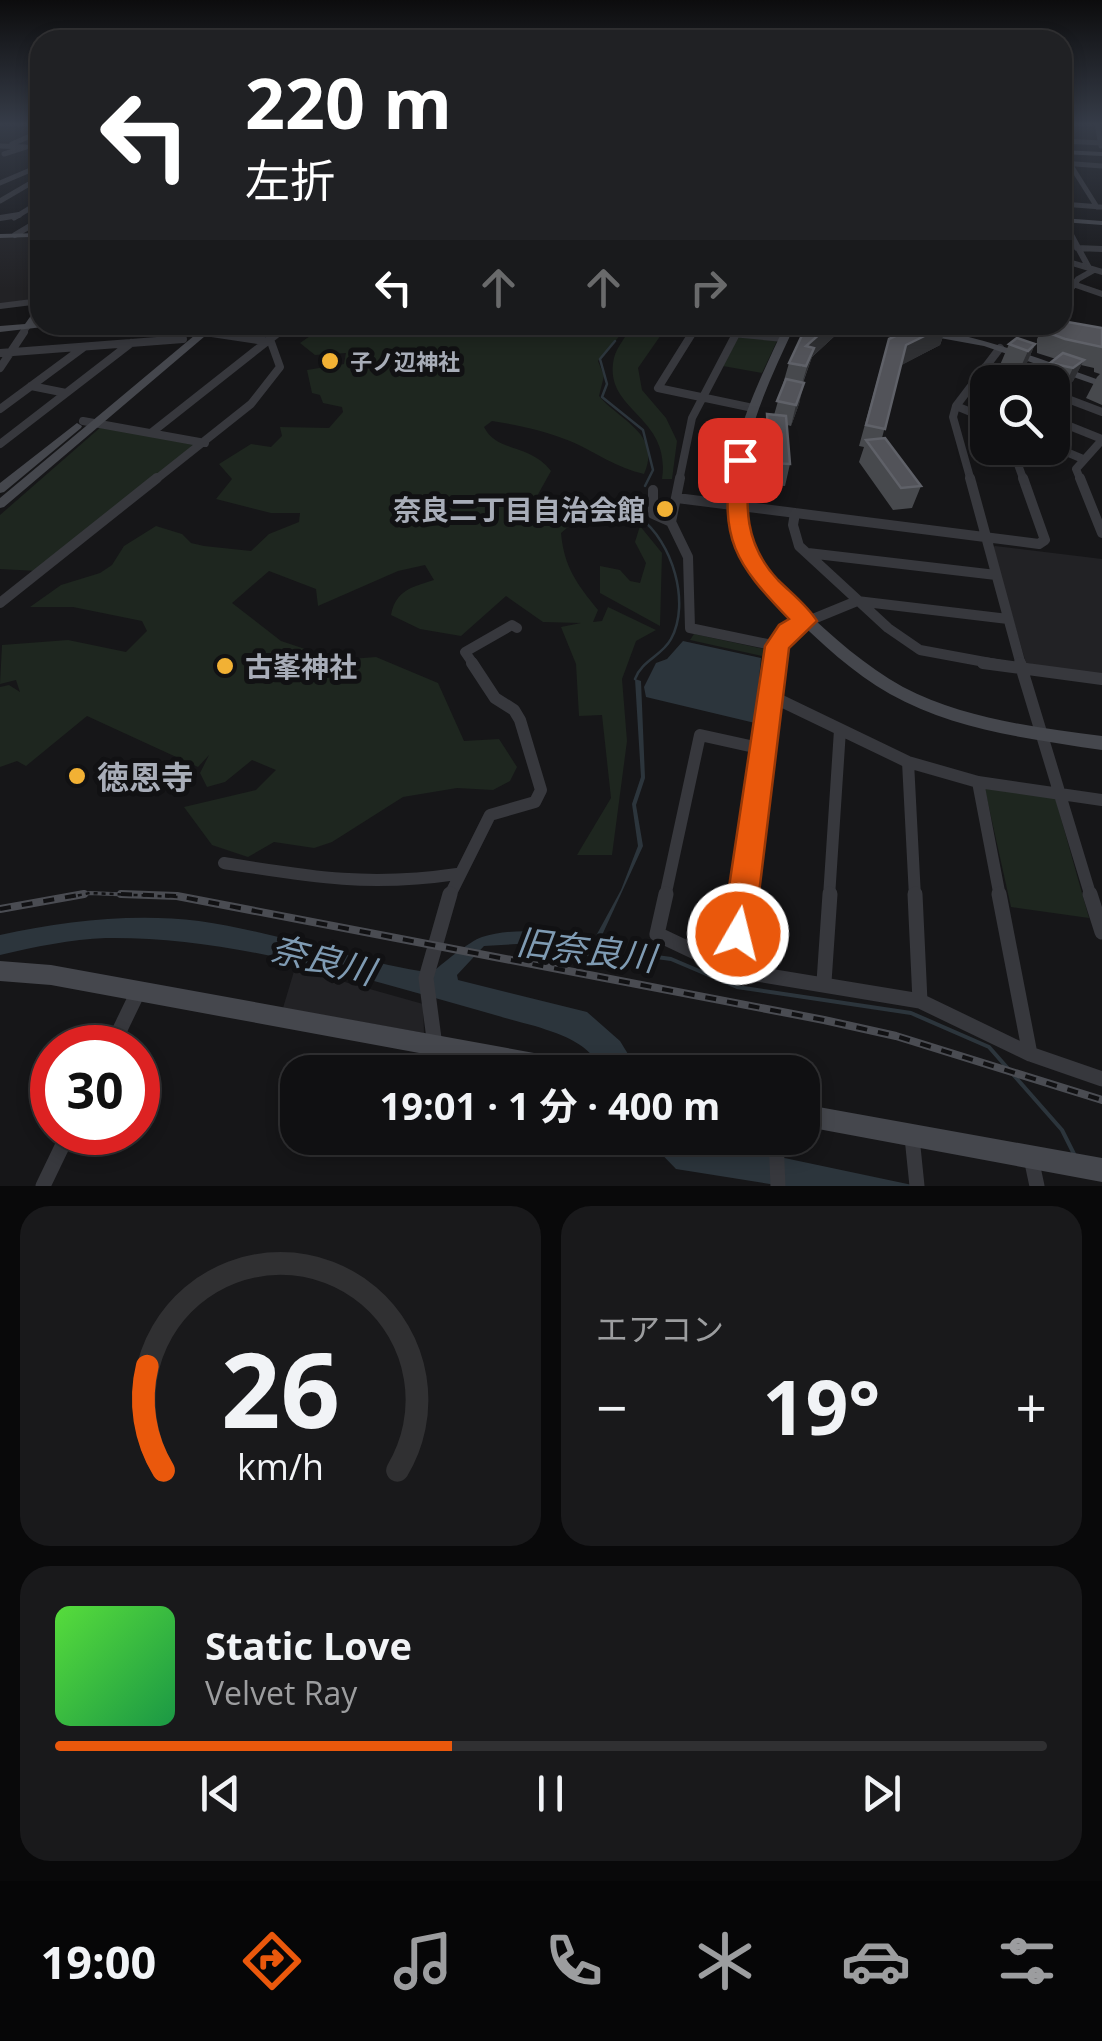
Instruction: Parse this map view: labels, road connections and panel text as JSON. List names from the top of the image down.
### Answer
{
  "water": ["旧奈良川", "奈良川"],
  "places": [
    "子ノ辺神社",
    "奈良二丁目自治会館",
    "古峯神社",
    "徳恩寺"
  ],
  "page": {
    "turn": ["220 m", "左折"],
    "limit": "30",
    "trip": "19:01 · 1 分 · 400 m",
    "tile": "エアコン",
    "heat": ["−", "19°", "+"],
    "song": ["Static Love", "Velvet Ray"],
    "tabs": "19:00",
    "gauge": ["26", "km/h"]
  }
}
